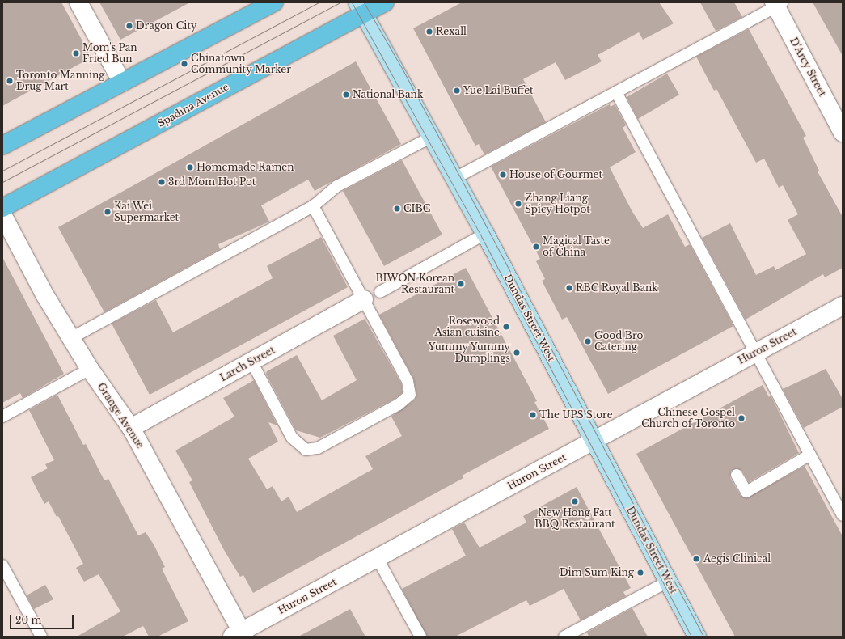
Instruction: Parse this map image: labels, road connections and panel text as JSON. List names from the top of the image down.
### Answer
{
  "streets": {
    "main road": ["Spadina Avenue", "Dundas Street West"],
    "street": [
      "D'Arcy Street",
      "Huron Street",
      "Larch Street",
      "Grange Avenue"
    ]
  },
  "crossings": [
    ["Spadina Avenue", "Dundas Street West"],
    ["Dundas Street West", "Huron Street"],
    ["Huron Street", "Grange Avenue"],
    ["Larch Street", "Grange Avenue"]
  ],
  "places": [
    "Dragon City",
    "Rexall",
    "Mom's Pan Fried Bun",
    "Chinatown Community Marker",
    "Toronto Manning Drug Mart",
    "Yue Lai Buffet",
    "National Bank",
    "Homemade Ramen",
    "House of Gourmet",
    "3rd Mom Hot Pot",
    "Zhang Liang Spicy Hotpot",
    "CIBC",
    "Kai Wei Supermarket",
    "Magical Taste of China",
    "BIWON Korean Restaurant",
    "RBC Royal Bank",
    "Rosewood Asian cuisine",
    "Good Bro Catering",
    "Yummy Yummy Dumplings",
    "The UPS Store",
    "Chinese Gospel Church of Toronto",
    "New Hong Fatt BBQ Restaurant",
    "Aegis Clinical",
    "Dim Sum King"
  ],
  "scale_bar": "20 m"
}
